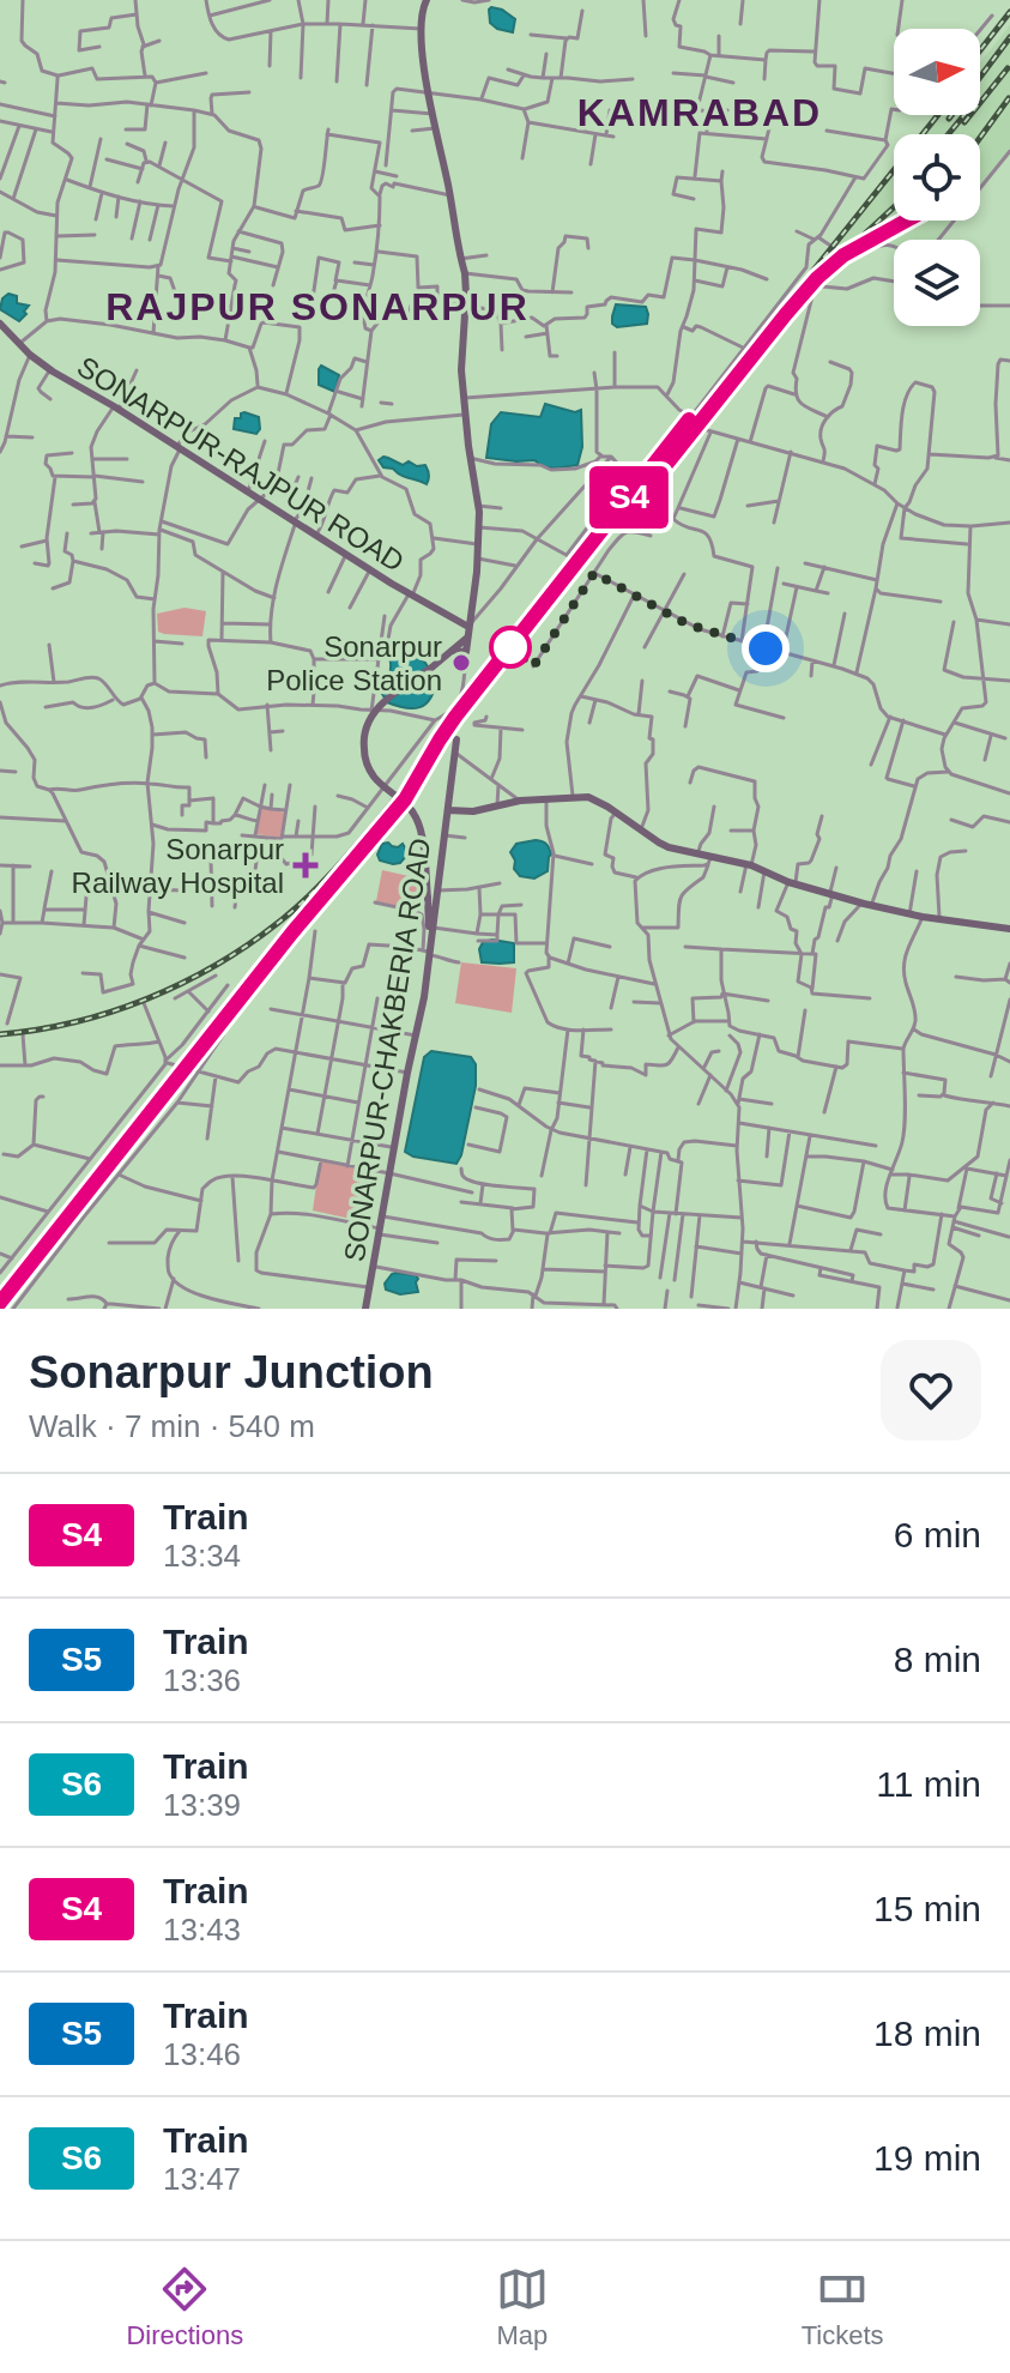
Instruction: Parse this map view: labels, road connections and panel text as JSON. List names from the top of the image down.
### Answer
{
  "streets": {
    "main road": ["SONARPUR-RAJPUR ROAD", "SONARPUR-CHAKBERIA ROAD"]
  },
  "districts": ["KAMRABAD", "RAJPUR SONARPUR"],
  "places": {
    "other": ["Sonarpur Police Station"],
    "health": ["Sonarpur Railway Hospital"]
  },
  "north": "right",
  "page": {
    "on_map": "S4",
    "heading": ["Sonarpur Junction", "Walk · 7 min · 540 m"],
    "list": [
      {
        "mark": "S4",
        "name": "Train",
        "note": "13:34",
        "value": "6 min"
      },
      {
        "mark": "S5",
        "name": "Train",
        "note": "13:36",
        "value": "8 min"
      },
      {
        "mark": "S6",
        "name": "Train",
        "note": "13:39",
        "value": "11 min"
      },
      {
        "mark": "S4",
        "name": "Train",
        "note": "13:43",
        "value": "15 min"
      },
      {
        "mark": "S5",
        "name": "Train",
        "note": "13:46",
        "value": "18 min"
      },
      {
        "mark": "S6",
        "name": "Train",
        "note": "13:47",
        "value": "19 min"
      }
    ],
    "tabs": ["Directions", "Map", "Tickets"]
  }
}
